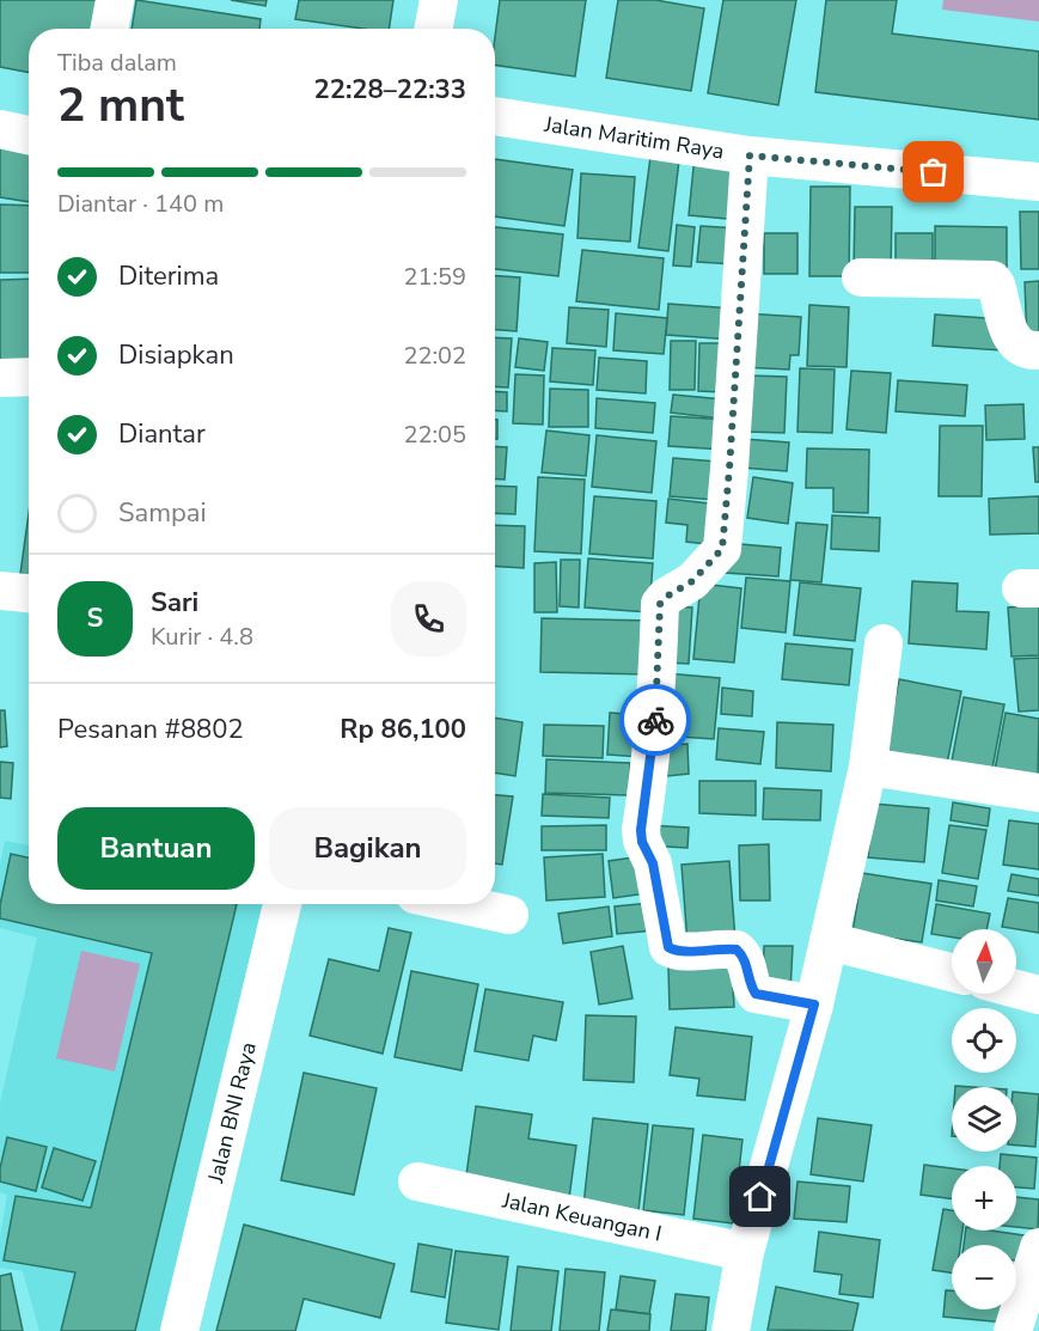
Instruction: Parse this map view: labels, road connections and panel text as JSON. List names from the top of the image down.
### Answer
{
  "streets": {
    "street": ["Jalan Maritim Raya", "Jalan BNI Raya", "Jalan Keuangan I"]
  },
  "north": "top",
  "page": {
    "heading": ["2 mnt", "Tiba dalam", "22:28–22:33"],
    "panel": [
      "Sari",
      "Kurir · 4.8",
      "Pesanan #8802",
      "Rp 86,100"
    ],
    "bar": "Diantar · 140 m",
    "list": [
      ["Diterima", "21:59"],
      ["Disiapkan", "22:02"],
      ["Diantar", "22:05"],
      "Sampai"
    ],
    "round": "S",
    "buttons": ["Bantuan", "Bagikan"],
    "map_buttons": ["+", "−"]
  }
}
